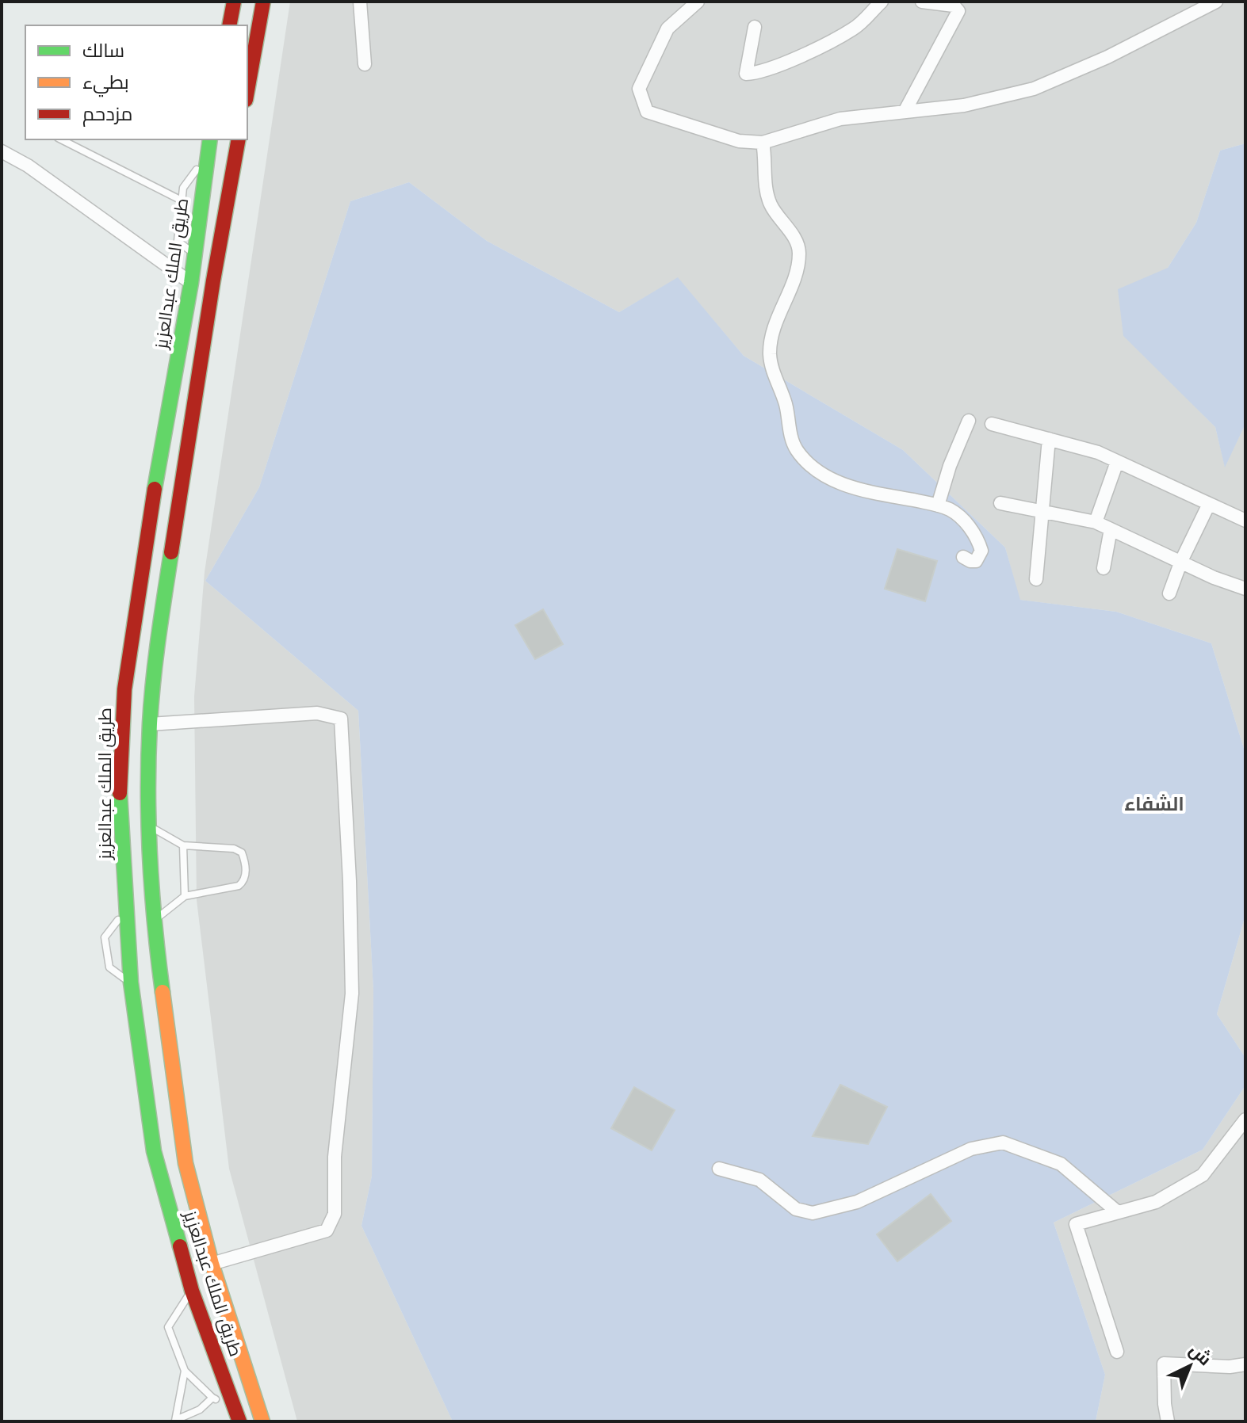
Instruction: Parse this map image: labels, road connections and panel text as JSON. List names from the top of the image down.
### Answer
{
  "streets": {
    "highway": ["طريق الملك عبدالعزيز"]
  },
  "districts": ["الشفاء"],
  "legend": ["سالك", "بطيء", "مزدحم"],
  "north": "top right"
}
